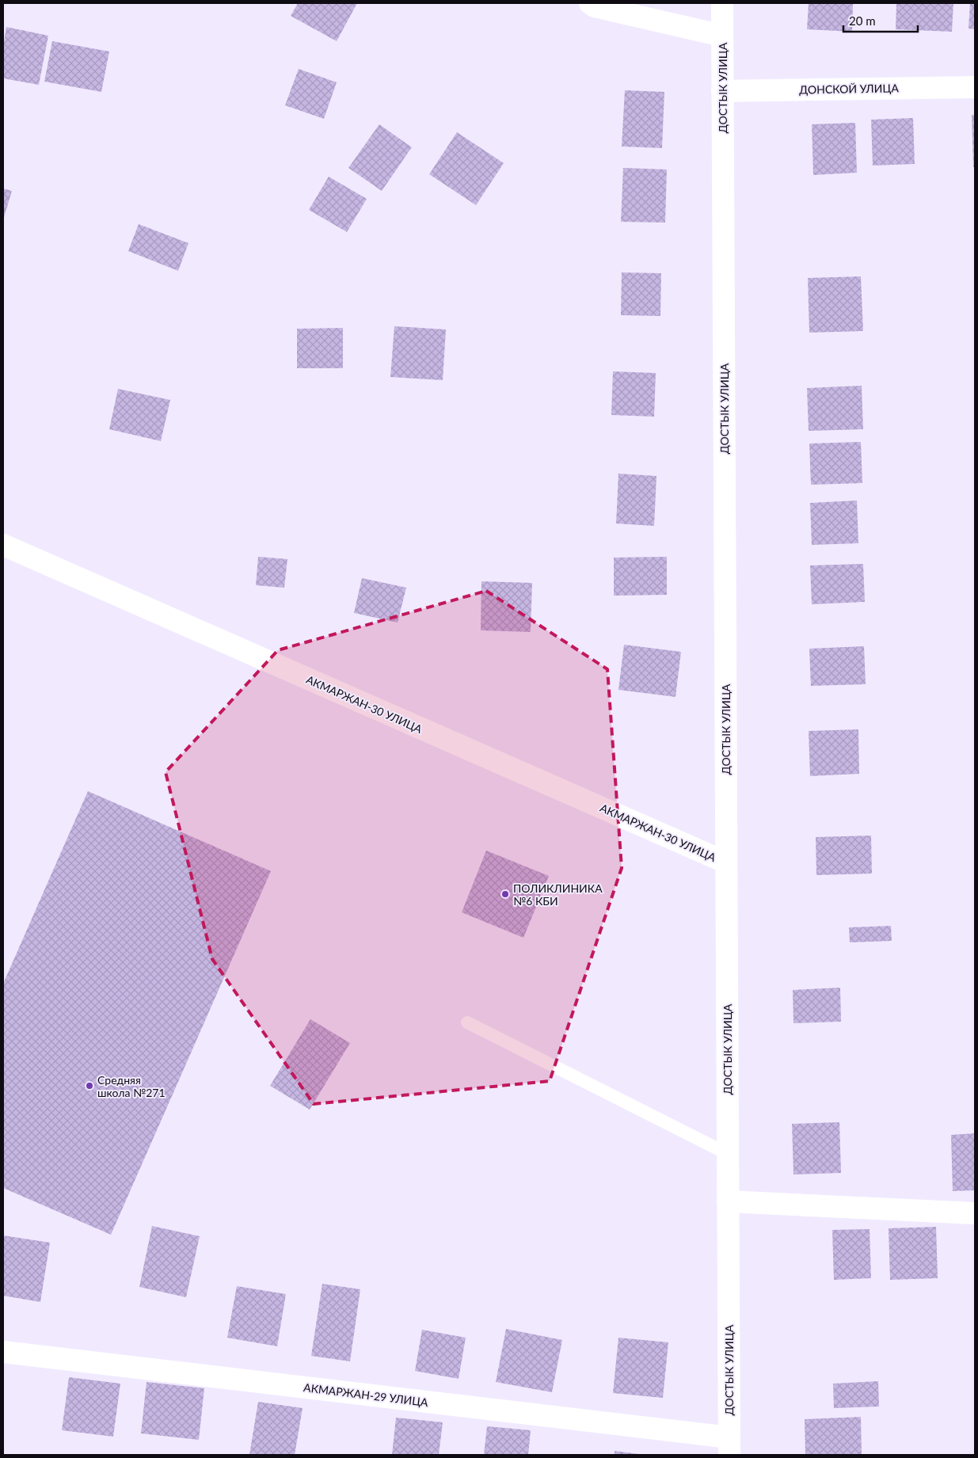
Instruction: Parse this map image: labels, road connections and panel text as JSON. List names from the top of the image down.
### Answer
{
  "streets": {
    "street": [
      "ДОСТЫК УЛИЦА",
      "ДОНСКОЙ УЛИЦА",
      "АКМАРЖАН-30 УЛИЦА",
      "АКМАРЖАН-29 УЛИЦА"
    ]
  },
  "crossings": [
    ["ДОСТЫК УЛИЦА", "ДОНСКОЙ УЛИЦА"],
    ["ДОСТЫК УЛИЦА", "АКМАРЖАН-30 УЛИЦА"],
    ["ДОСТЫК УЛИЦА", "АКМАРЖАН-29 УЛИЦА"]
  ],
  "places": ["ПОЛИКЛИНИКА №6 КБИ", "Средняя школа №271"],
  "scale_bar": "20 m"
}
